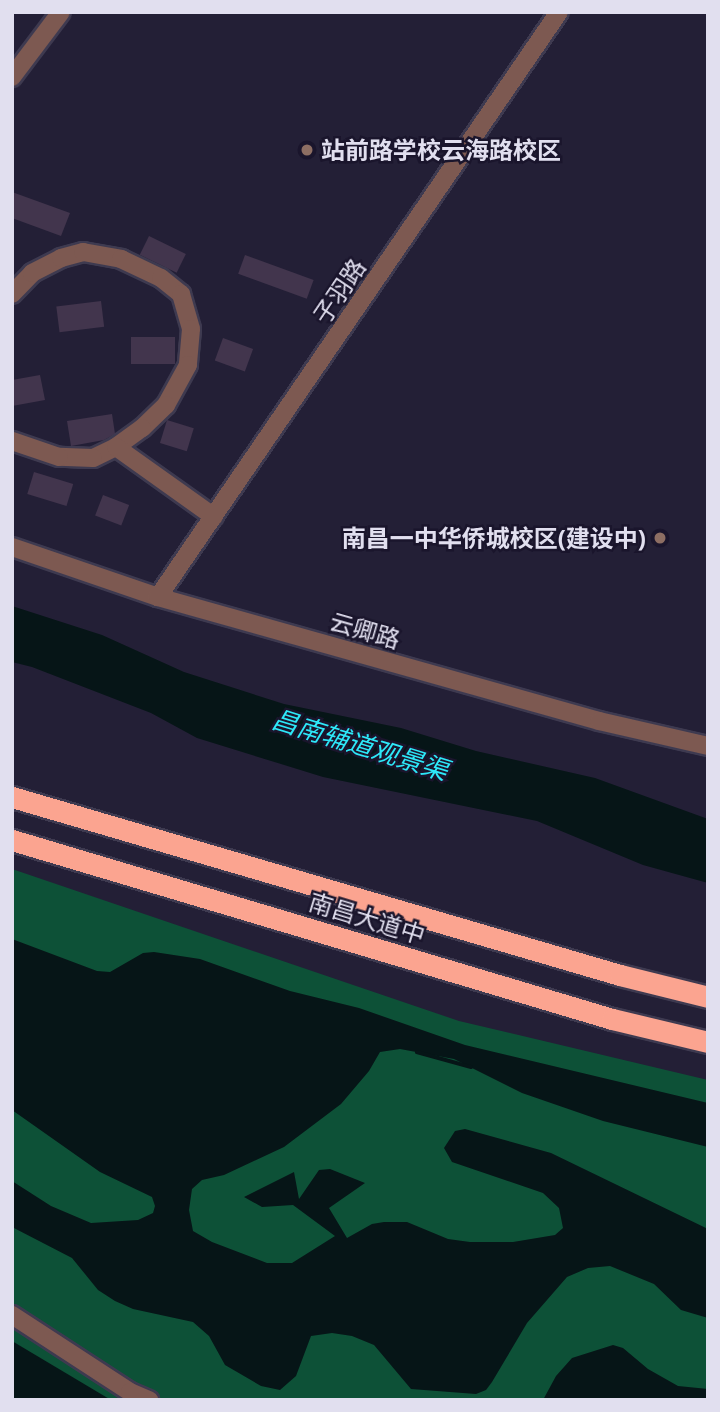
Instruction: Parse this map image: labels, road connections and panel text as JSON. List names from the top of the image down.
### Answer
{
  "streets": {
    "highway": ["南昌大道中"],
    "street": ["子羽路", "云卿路"]
  },
  "crossings": [
    ["子羽路", "云卿路"]
  ],
  "water": ["昌南辅道观景渠"],
  "places": ["站前路学校云海路校区", "南昌一中华侨城校区(建设中)"]
}
